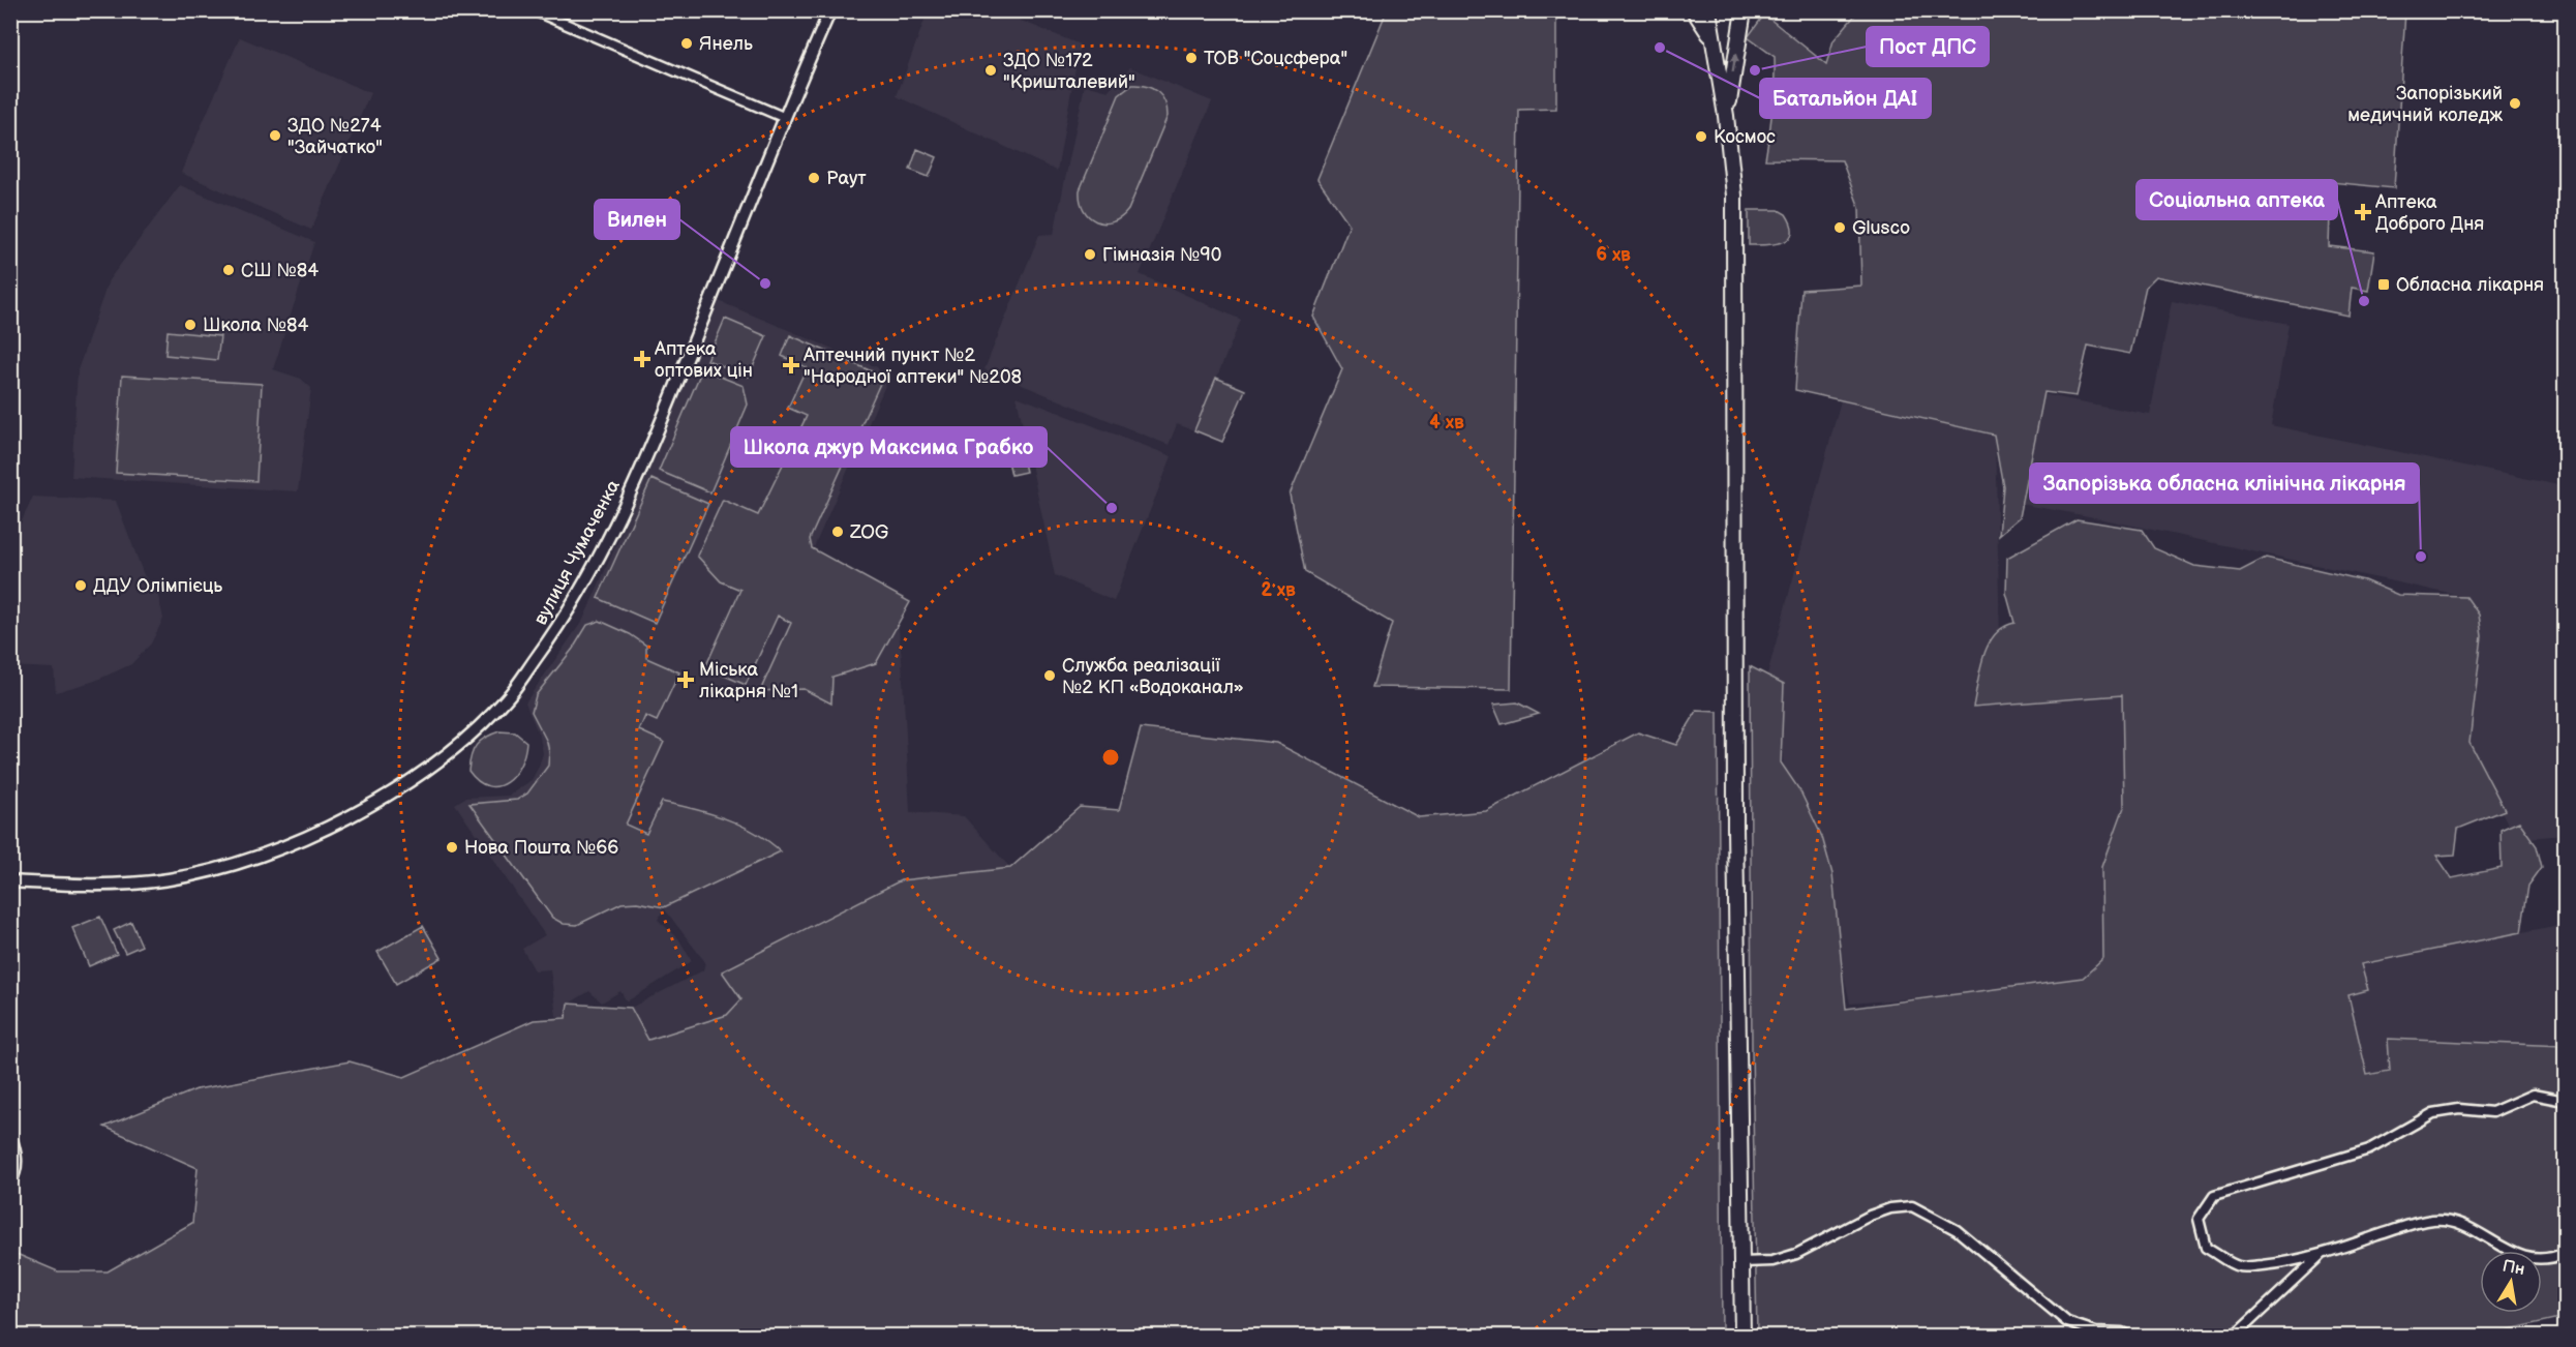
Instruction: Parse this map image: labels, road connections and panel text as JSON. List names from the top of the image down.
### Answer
{
  "streets": {
    "street": ["вулиця Чумаченка"]
  },
  "places": {
    "other": [
      "Янель",
      "Батальйон ДАI",
      "ТОВ \"Соцсфера\"",
      "ЗДО №172 \"Кришталевий\"",
      "Пост ДПС",
      "Запорізький медичний коледж",
      "ЗДО №274 \"Зайчатко\"",
      "Космос",
      "Раут",
      "Glusco",
      "Гімназія №90",
      "СШ №84",
      "Вилен",
      "Соціальна аптека",
      "Школа №84",
      "Школа джур Максима Грабко",
      "ZOG",
      "Запорізька обласна клінічна лікарня",
      "ДДУ Олімпієць",
      "Служба реалізації №2 КП «Водоканал»",
      "Нова Пошта №66"
    ],
    "health": [
      "Аптека Доброго Дня",
      "Аптека оптових цін",
      "Аптечний пункт №2 \"Народної аптеки\" №208",
      "Міська лікарня №1"
    ],
    "transit": ["Обласна лікарня"]
  },
  "north": "top",
  "rings": ["6 хв", "4 хв", "2 хв"]
}
